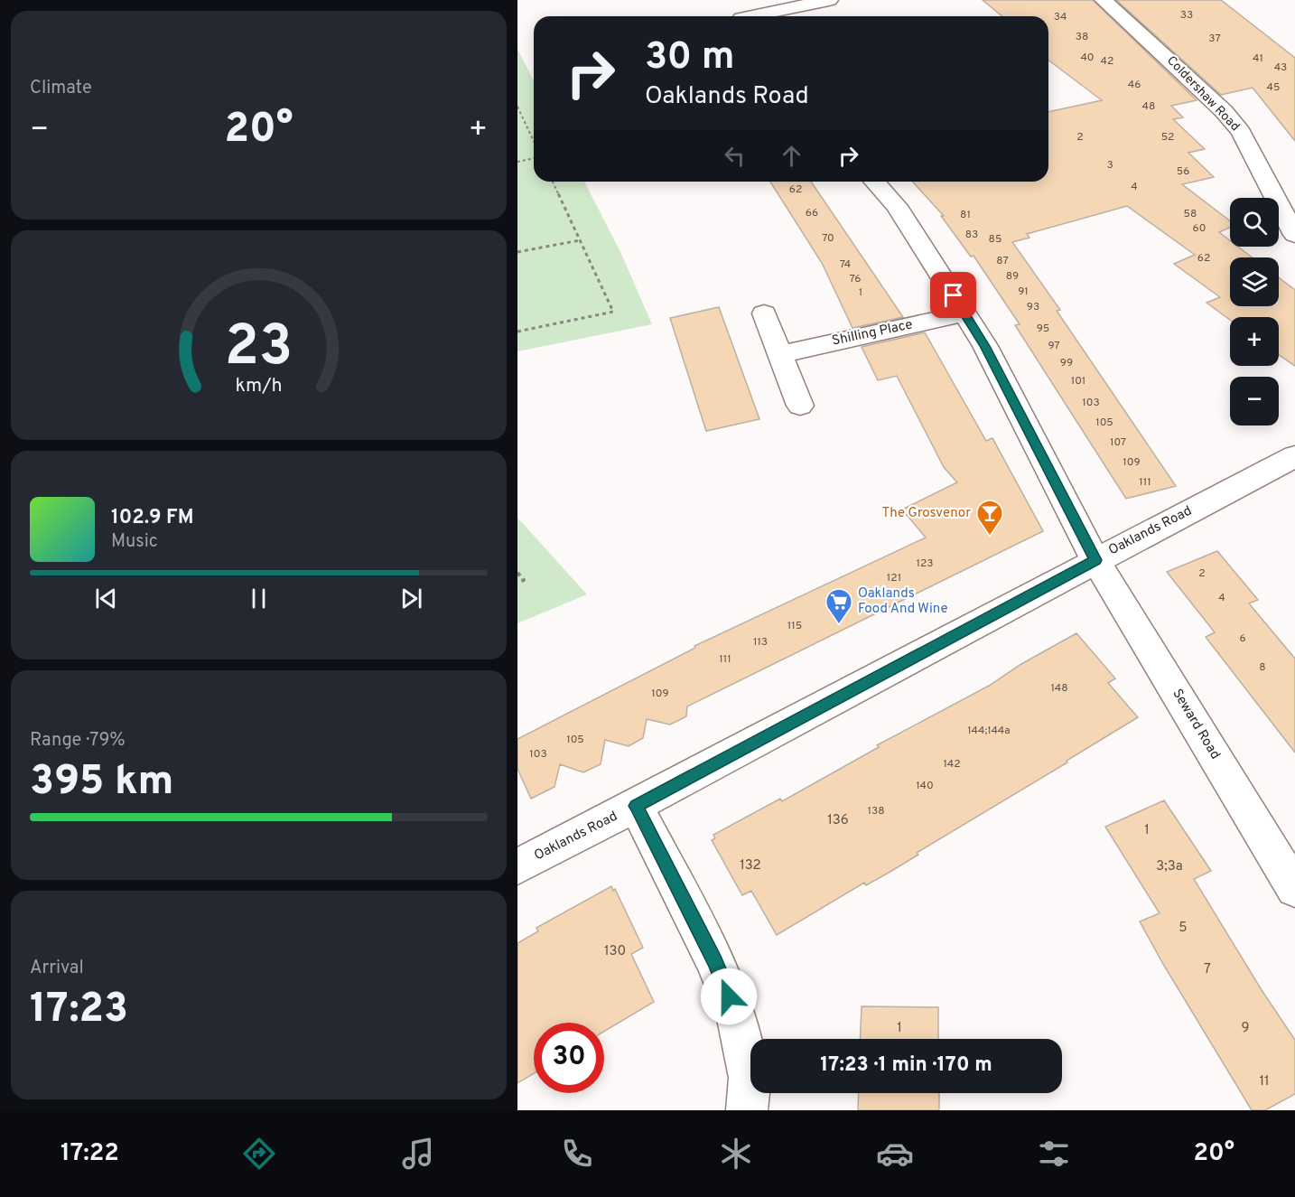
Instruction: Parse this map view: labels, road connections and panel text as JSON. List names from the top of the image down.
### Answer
{
  "streets": {
    "street": [
      "Coldershaw Road",
      "Shilling Place",
      "Oaklands Road",
      "Seward Road"
    ]
  },
  "crossings": [
    ["Shilling Place", "Seward Road"],
    ["Oaklands Road", "Seward Road"]
  ],
  "places": {
    "bar": ["The Grosvenor"],
    "supermarket": ["Oaklands Food And Wine"]
  },
  "house_numbers": [
    "33",
    "34",
    "38",
    "37",
    "40",
    "41",
    "42",
    "43",
    "46",
    "45",
    "48",
    "2",
    "52",
    "3",
    "56",
    "4",
    "62",
    "66",
    "58",
    "81",
    "60",
    "83",
    "70",
    "85",
    "62",
    "87",
    "74",
    "89",
    "76",
    "91",
    "1",
    "93",
    "95",
    "97",
    "99",
    "101",
    "103",
    "105",
    "107",
    "109",
    "111",
    "123",
    "2",
    "121",
    "4",
    "115",
    "6",
    "113",
    "111",
    "8",
    "148",
    "109",
    "144;144a",
    "105",
    "103",
    "142",
    "140",
    "138",
    "136",
    "1",
    "132",
    "3;3a",
    "5",
    "130",
    "7",
    "1",
    "9",
    "11"
  ],
  "page": {
    "tile": [
      "Climate",
      ["Range · 79%", "395 km"],
      ["Arrival", "17:23"]
    ],
    "turn": ["30 m", "Oaklands Road"],
    "heat": ["−", "20°", "+"],
    "map_buttons": ["+", "−"],
    "song": ["102.9 FM", "Music"],
    "limit": "30",
    "trip": "17:23 · 1 min · 170 m",
    "tabs": ["17:22", "20°"],
    "gauge": ["23", "km/h"]
  }
}
